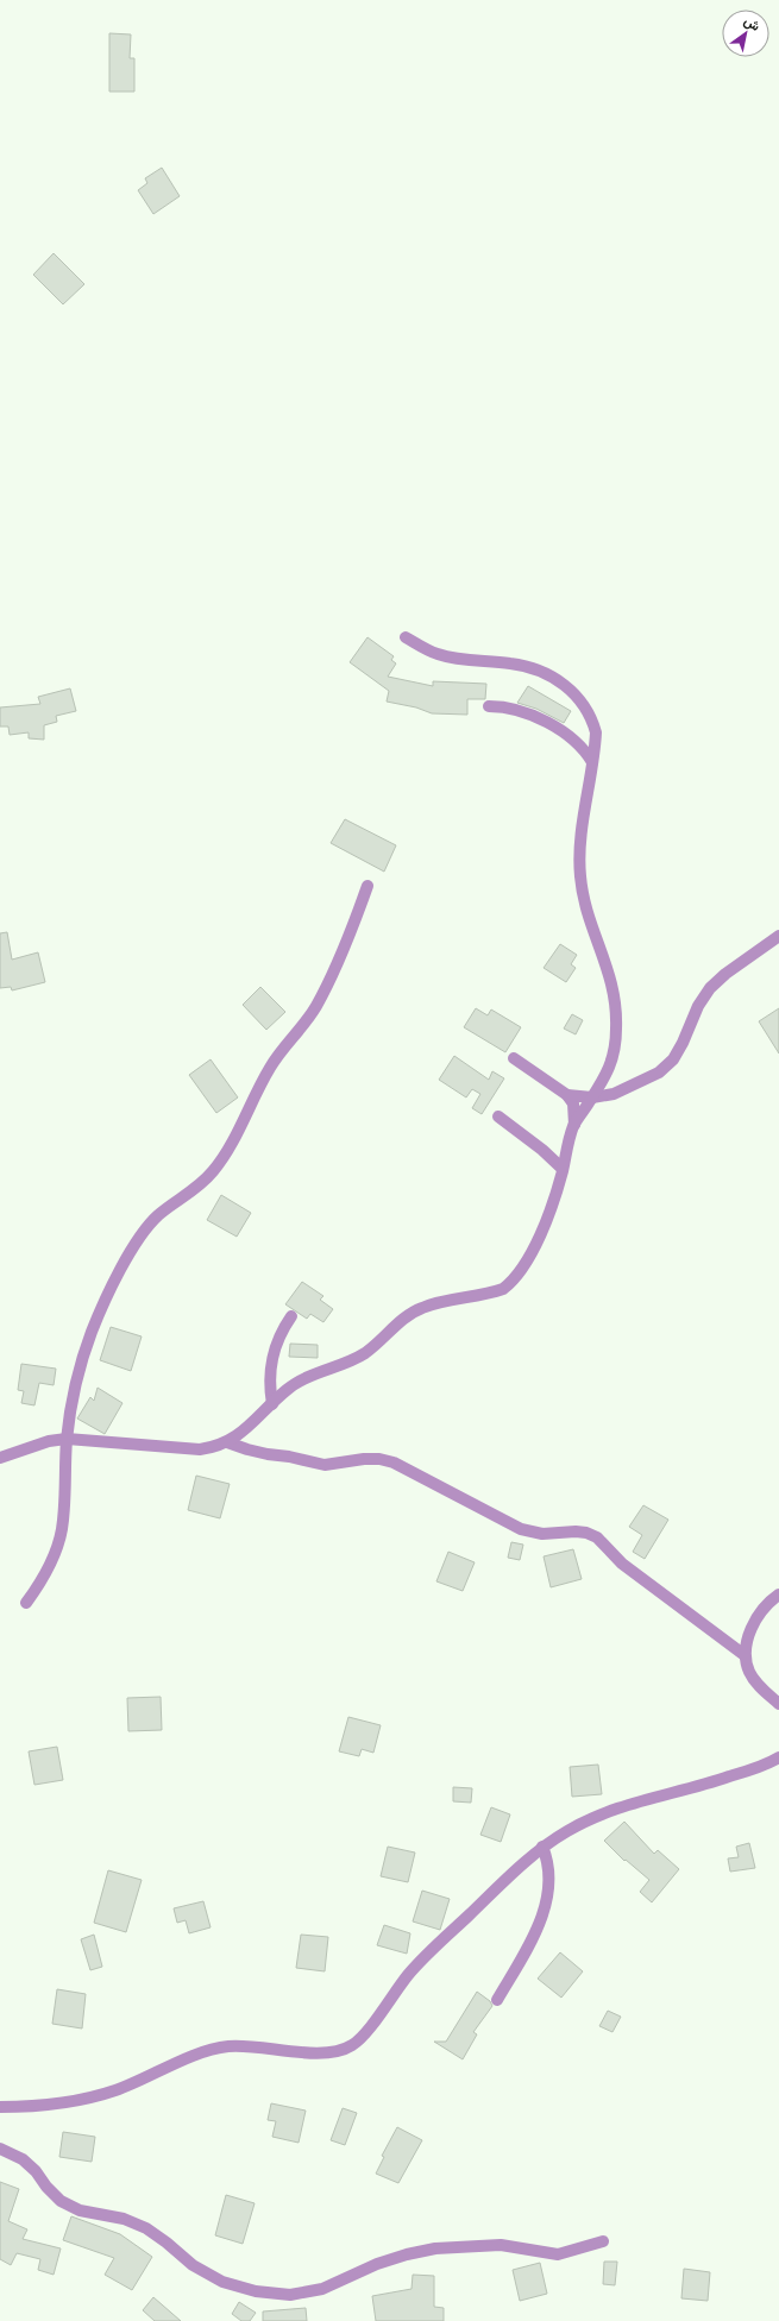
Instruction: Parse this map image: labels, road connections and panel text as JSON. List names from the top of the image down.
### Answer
{
  "north": "top right"
}
